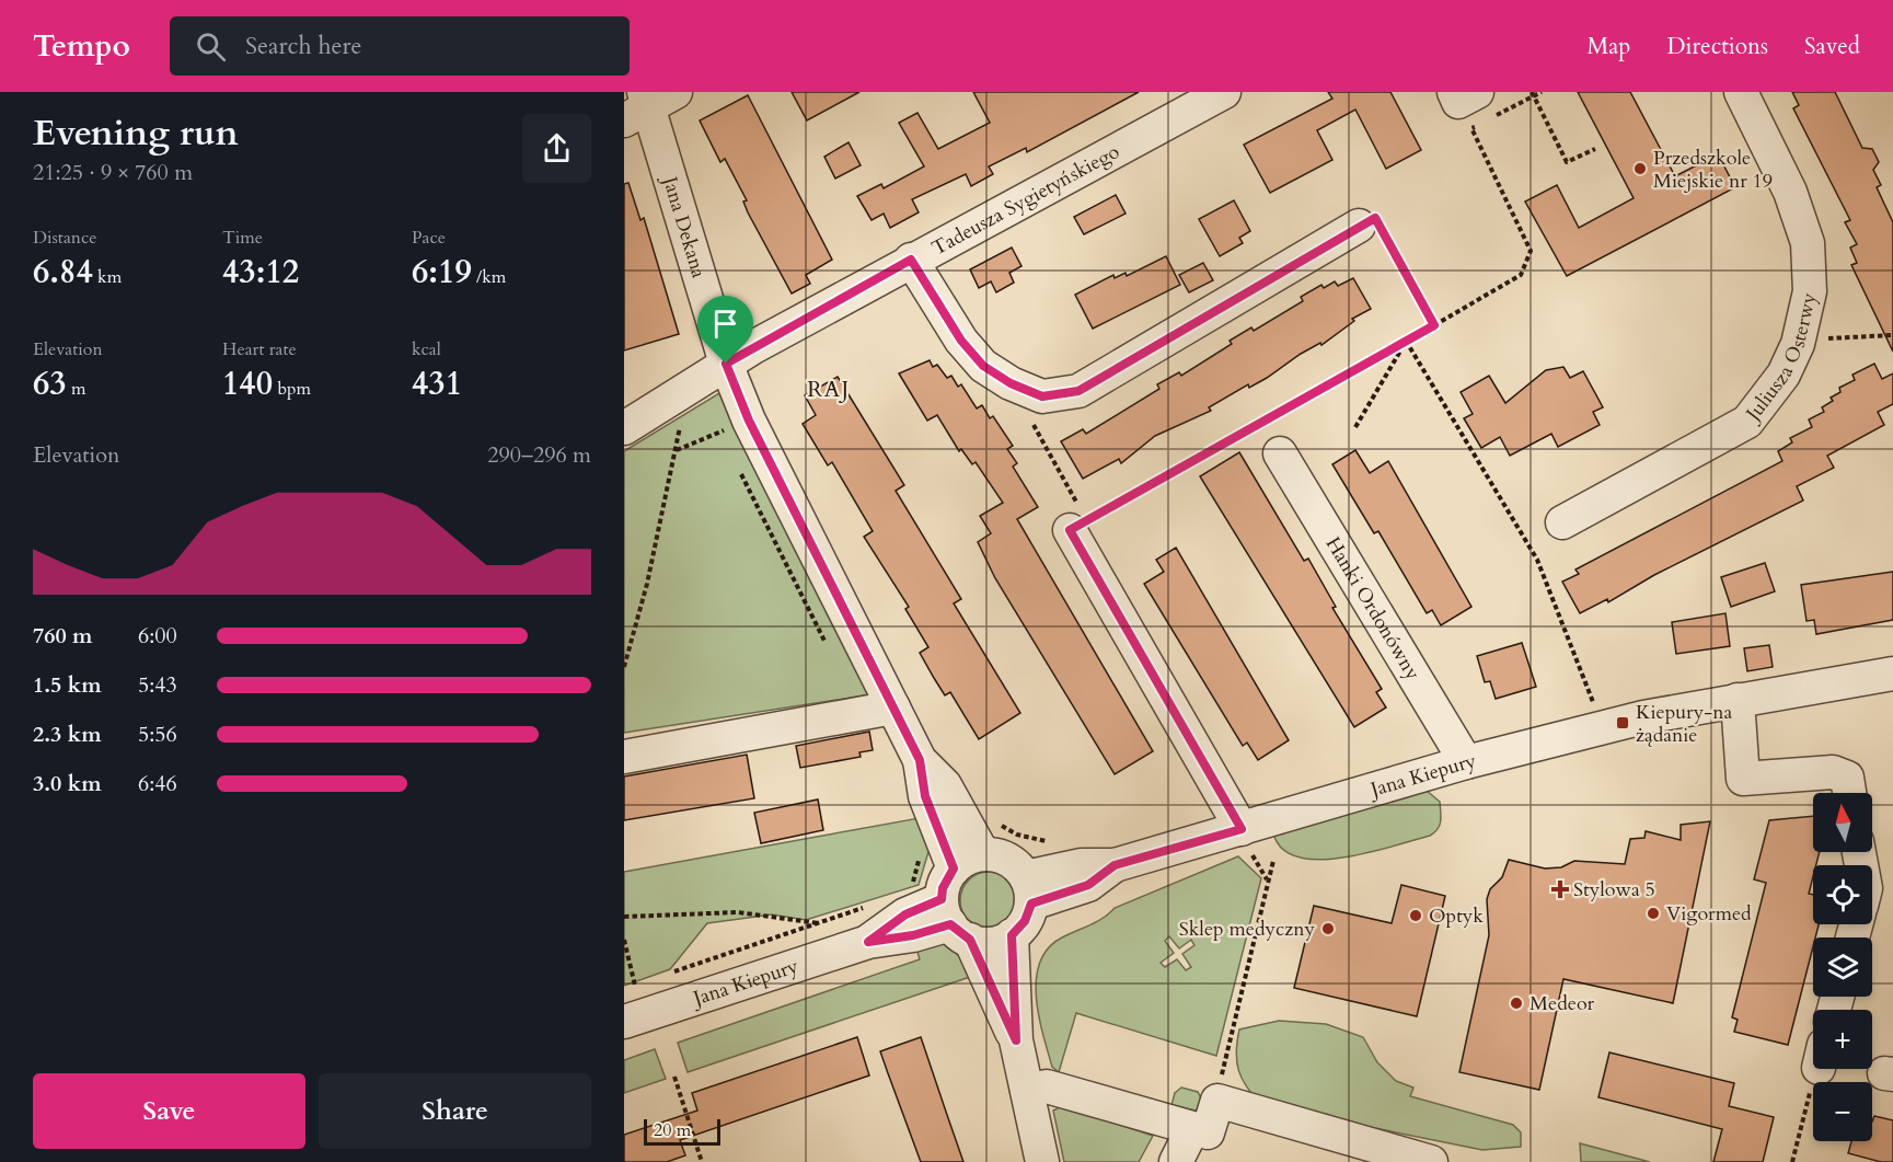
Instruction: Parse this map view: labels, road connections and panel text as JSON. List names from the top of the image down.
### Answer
{
  "streets": {
    "street": [
      "Tadeusza Sygietyńskiego",
      "Jana Dekana",
      "Juliusza Osterwy",
      "Hanki Ordonówny",
      "Jana Kiepury"
    ]
  },
  "crossings": [
    ["Tadeusza Sygietyńskiego", "Jana Dekana"],
    ["Hanki Ordonówny", "Jana Kiepury"]
  ],
  "districts": ["RAJ"],
  "places": {
    "other": [
      "Przedszkole Miejskie nr 19",
      "Vigormed",
      "Optyk",
      "Sklep medyczny",
      "Medeor"
    ],
    "transit": ["Kiepury-na żądanie"],
    "health": ["Stylowa 5"]
  },
  "scale_bar": "20 m",
  "north": "top",
  "page": {
    "header": "Tempo",
    "search": "Search here",
    "nav": ["Map", "Directions", "Saved"],
    "heading": ["Evening run", "21:25 · 9 × 760 m"],
    "stats": [
      ["Distance", "6.84 km"],
      ["Time", "43:12"],
      ["Pace", "6:19 /km"],
      ["Elevation", "63 m"],
      ["Heart rate", "140 bpm"],
      ["kcal", "431"]
    ],
    "chart": ["Elevation", "290–296 m"],
    "list": [
      {
        "name": "760 m",
        "note": "6:00"
      },
      {
        "name": "1.5 km",
        "note": "5:43"
      },
      {
        "name": "2.3 km",
        "note": "5:56"
      },
      {
        "name": "3.0 km",
        "note": "6:46"
      }
    ],
    "map_buttons": ["+", "−"],
    "buttons": ["Save", "Share"],
    "scale": "20 m"
  }
}
